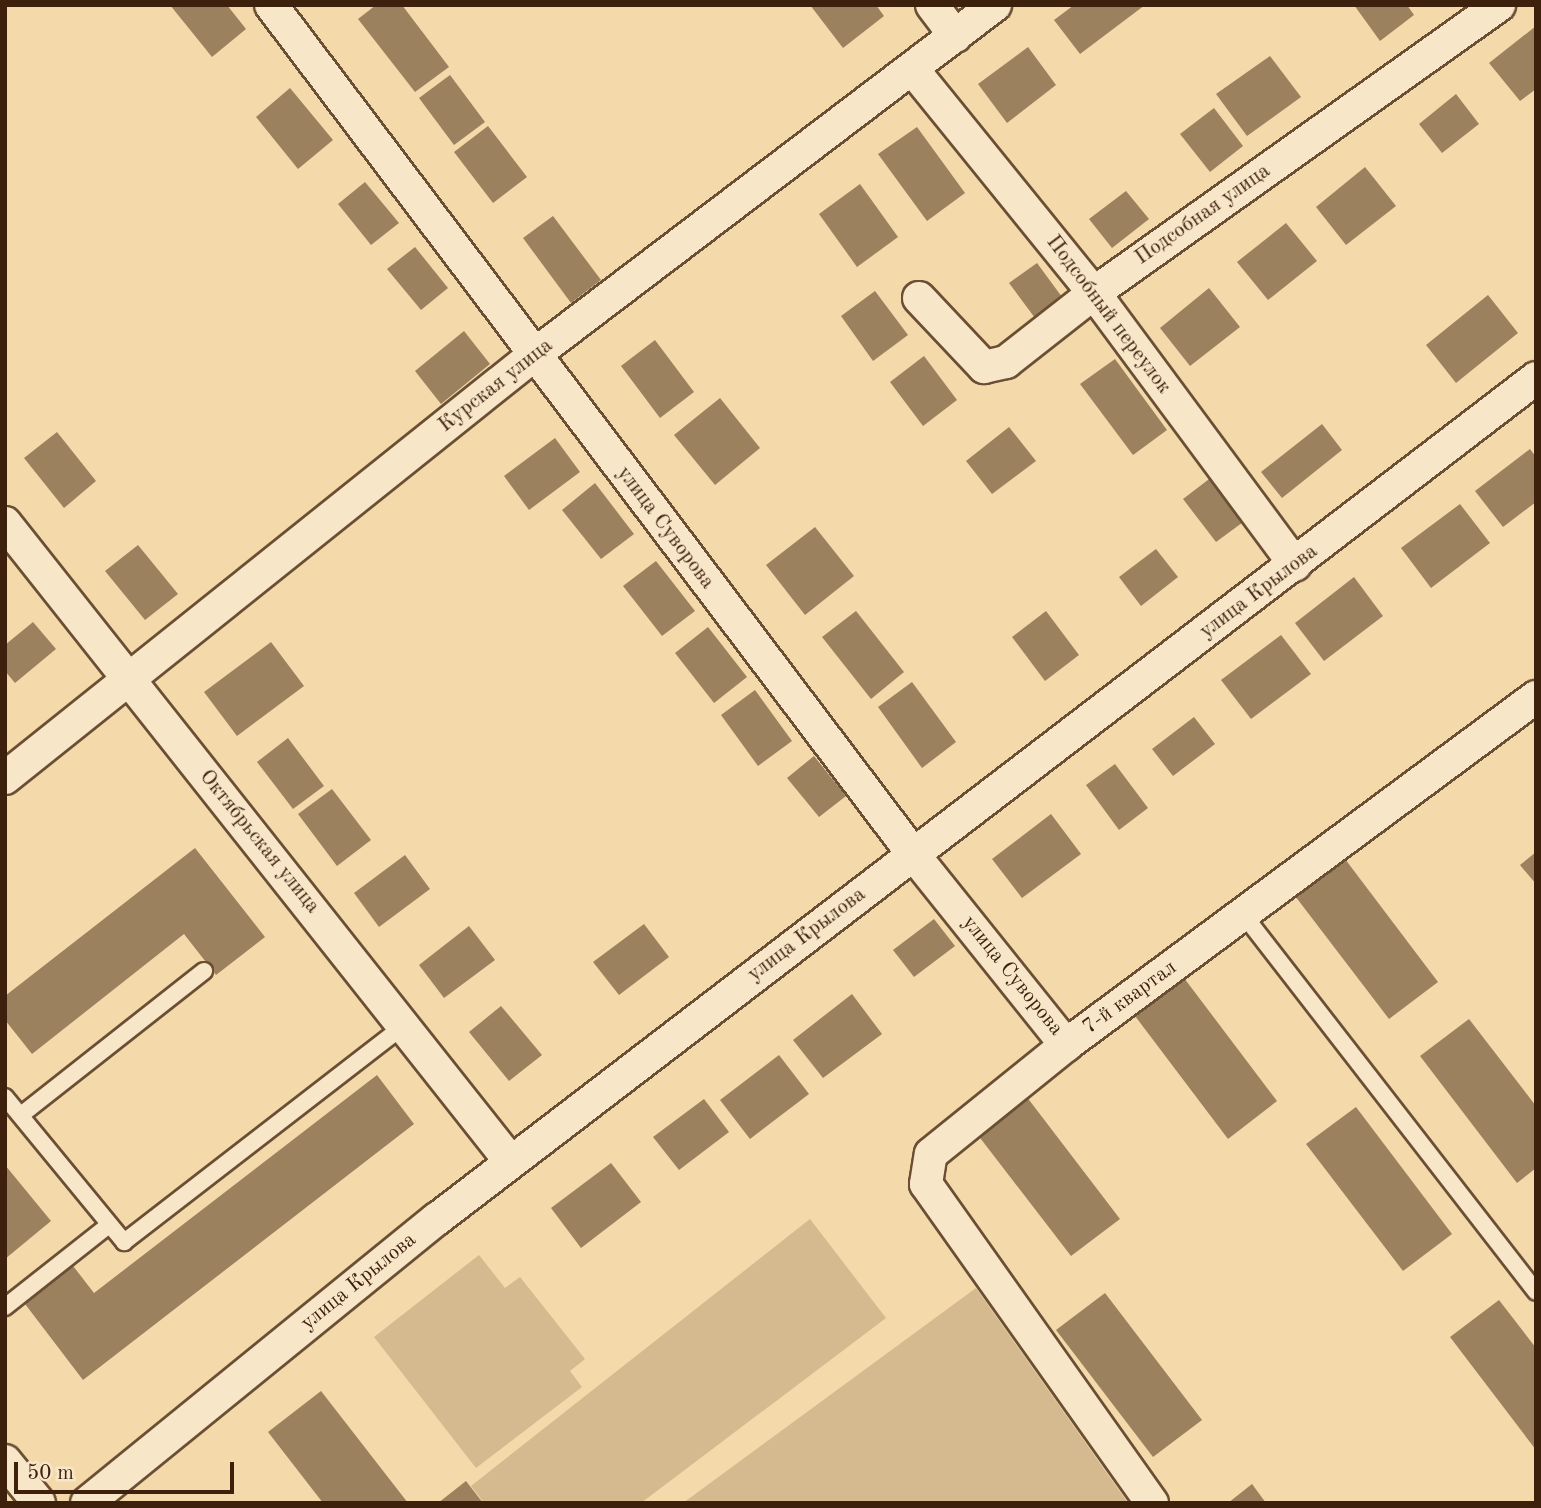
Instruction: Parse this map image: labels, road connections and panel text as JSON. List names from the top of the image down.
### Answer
{
  "streets": {
    "street": [
      "Подсобная улица",
      "Подсобный переулок",
      "Курская улица",
      "улица Суворова",
      "улица Крылова",
      "Октябрьская улица",
      "7-й квартал"
    ]
  },
  "crossings": [
    ["Подсобная улица", "Подсобный переулок"],
    ["Подсобный переулок", "Курская улица"],
    ["Подсобный переулок", "улица Крылова"],
    ["Курская улица", "улица Суворова"],
    ["Курская улица", "Октябрьская улица"],
    ["улица Суворова", "улица Крылова"],
    ["улица Суворова", "7-й квартал"],
    ["улица Крылова", "Октябрьская улица"]
  ],
  "scale_bar": "50 m"
}
